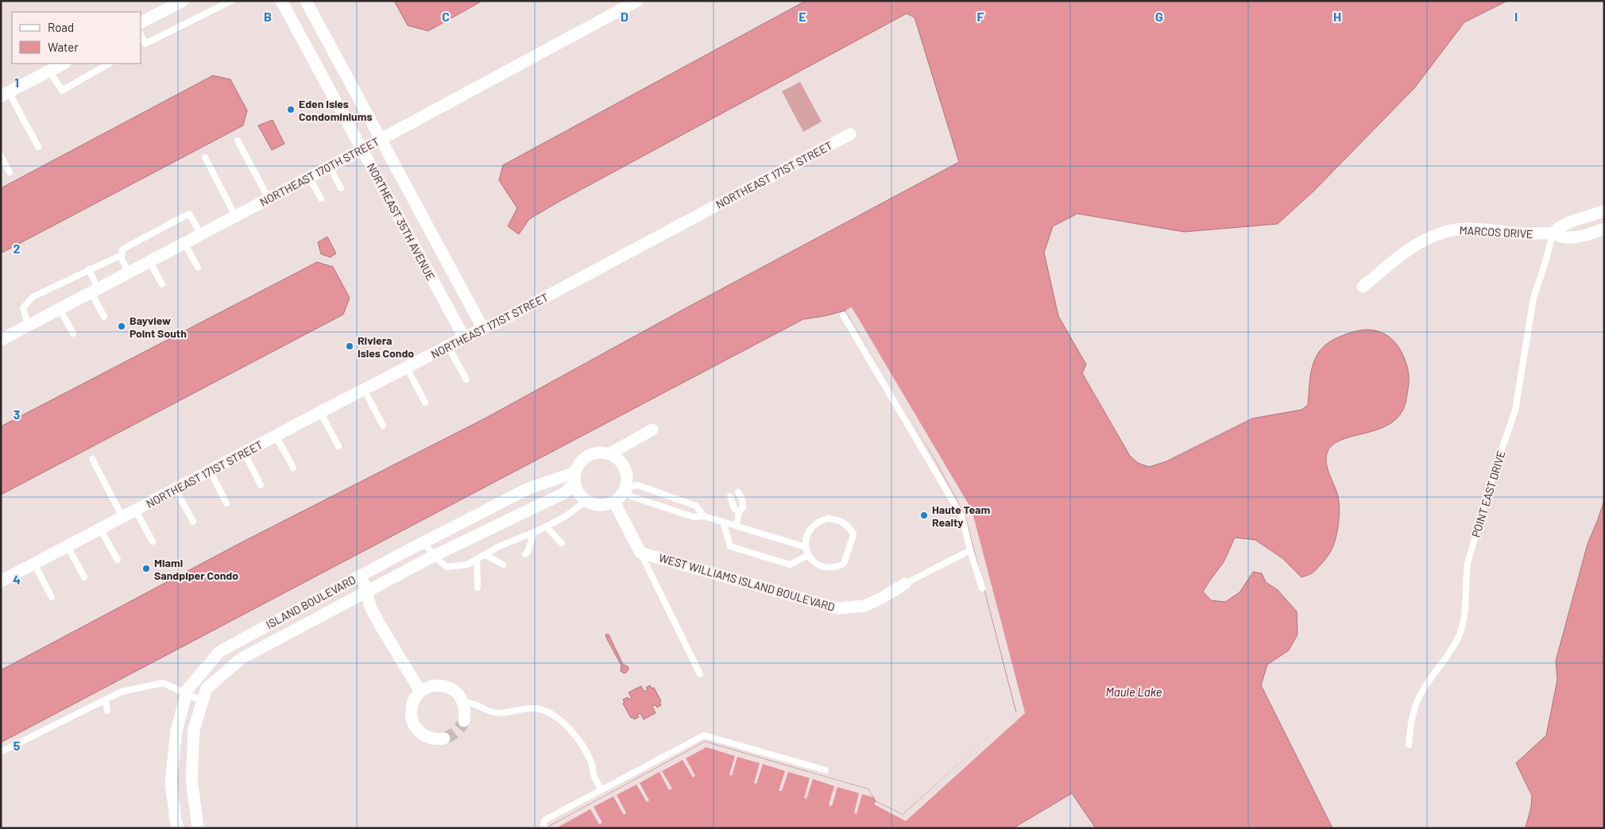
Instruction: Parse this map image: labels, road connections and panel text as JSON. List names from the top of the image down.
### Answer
{
  "streets": {
    "street": [
      "NORTHEAST 170TH STREET",
      "NORTHEAST 171ST STREET",
      "NORTHEAST 35TH AVENUE",
      "MARCOS DRIVE",
      "WEST WILLIAMS ISLAND BOULEVARD",
      "ISLAND BOULEVARD"
    ],
    "lane": ["POINT EAST DRIVE"]
  },
  "crossings": [
    ["NORTHEAST 170TH STREET", "NORTHEAST 35TH AVENUE"],
    ["NORTHEAST 171ST STREET", "NORTHEAST 35TH AVENUE"],
    ["MARCOS DRIVE", "POINT EAST DRIVE"]
  ],
  "water": ["Maule Lake"],
  "places": [
    "Eden Isles Condominiums",
    "Bayview Point South",
    "Riviera Isles Condo",
    "Haute Team Realty",
    "Miami Sandpiper Condo"
  ],
  "legend": ["Road", "Water"],
  "grid": {
    "columns": [
      "B",
      "C",
      "D",
      "E",
      "F",
      "G",
      "H",
      "I"
    ],
    "rows": [
      "1",
      "2",
      "3",
      "4",
      "5"
    ]
  }
}
